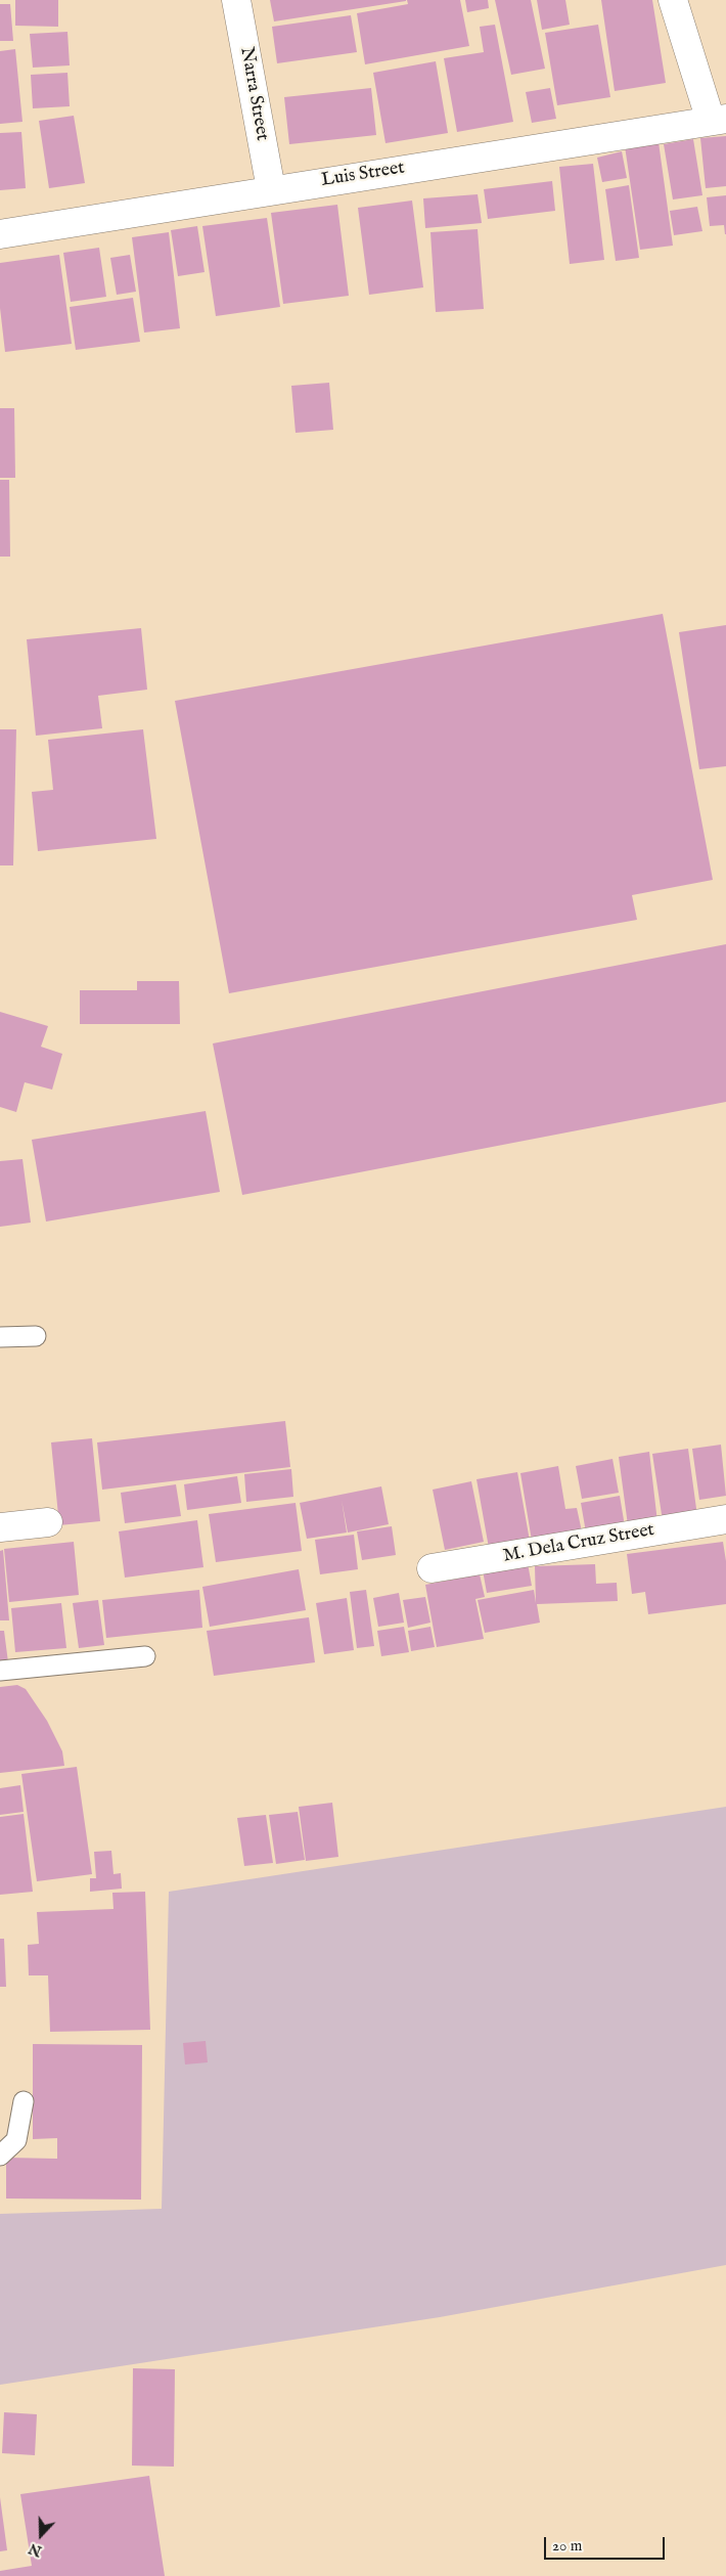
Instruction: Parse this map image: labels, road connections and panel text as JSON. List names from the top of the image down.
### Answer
{
  "streets": {
    "street": ["Narra Street", "Luis Street", "M. Dela Cruz Street"]
  },
  "crossings": [
    ["Narra Street", "Luis Street"]
  ],
  "scale_bar": "20 m",
  "north": "bottom"
}
